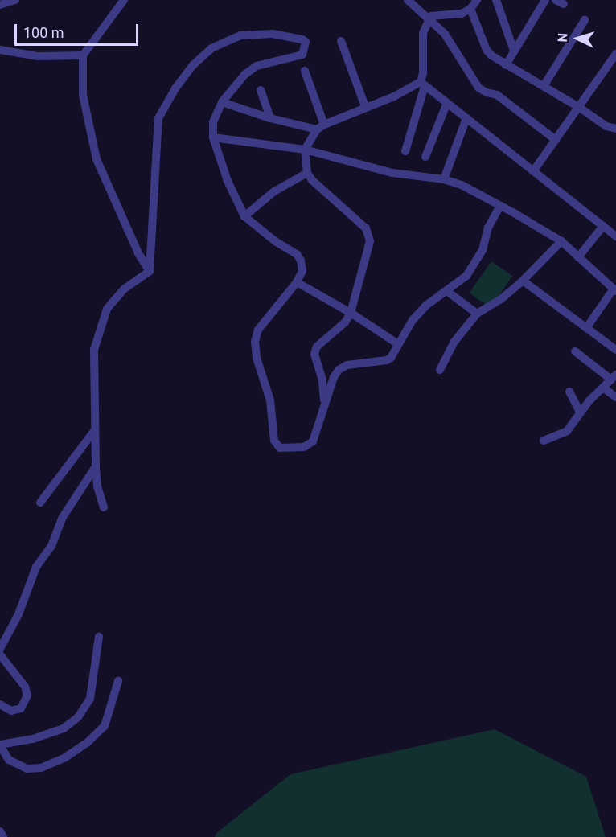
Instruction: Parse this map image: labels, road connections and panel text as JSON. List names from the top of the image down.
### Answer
{
  "scale_bar": "100 m",
  "north": "left"
}
